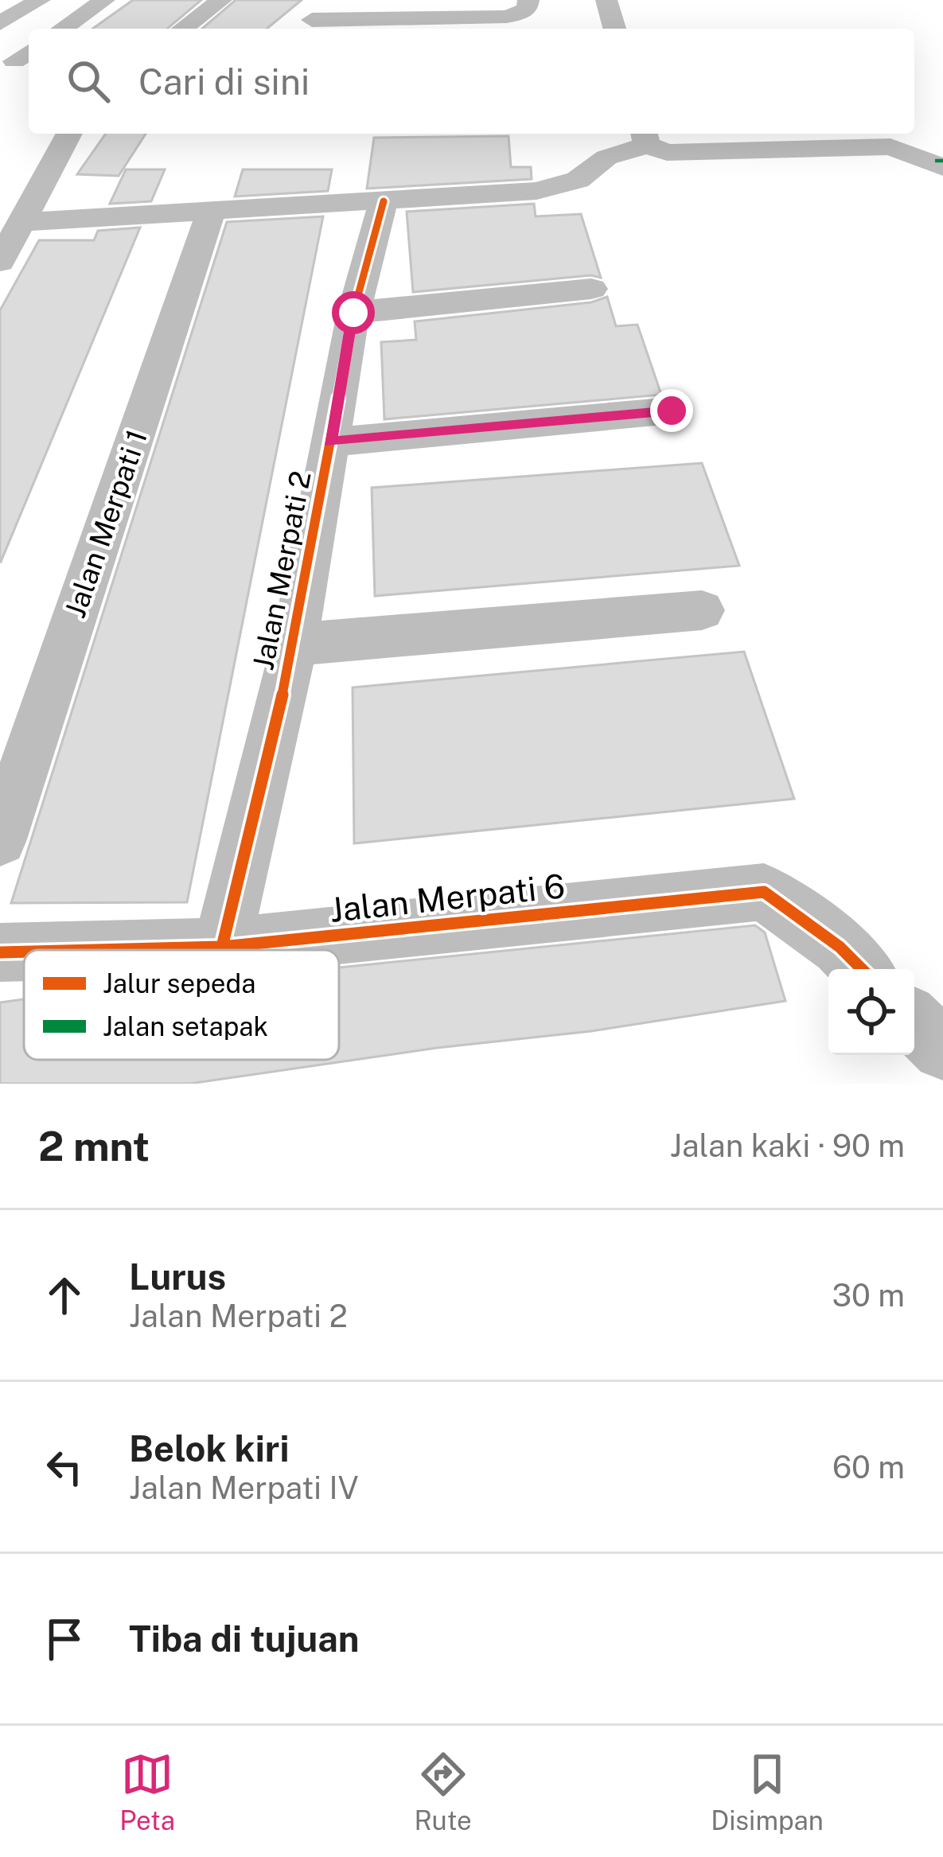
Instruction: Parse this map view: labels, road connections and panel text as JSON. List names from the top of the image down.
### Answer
{
  "streets": {
    "street": ["Jalan Merpati 1", "Jalan Merpati 2", "Jalan Merpati 6"]
  },
  "crossings": [
    ["Jalan Merpati 2", "Jalan Merpati 6"]
  ],
  "legend": ["Jalur sepeda", "Jalan setapak"],
  "page": {
    "search": "Cari di sini",
    "heading": ["2 mnt", "Jalan kaki · 90 m"],
    "list": [
      ["Lurus", "Jalan Merpati 2", "30 m"],
      ["Belok kiri", "Jalan Merpati IV", "60 m"],
      "Tiba di tujuan"
    ],
    "nav": ["Peta", "Rute", "Disimpan"]
  }
}
